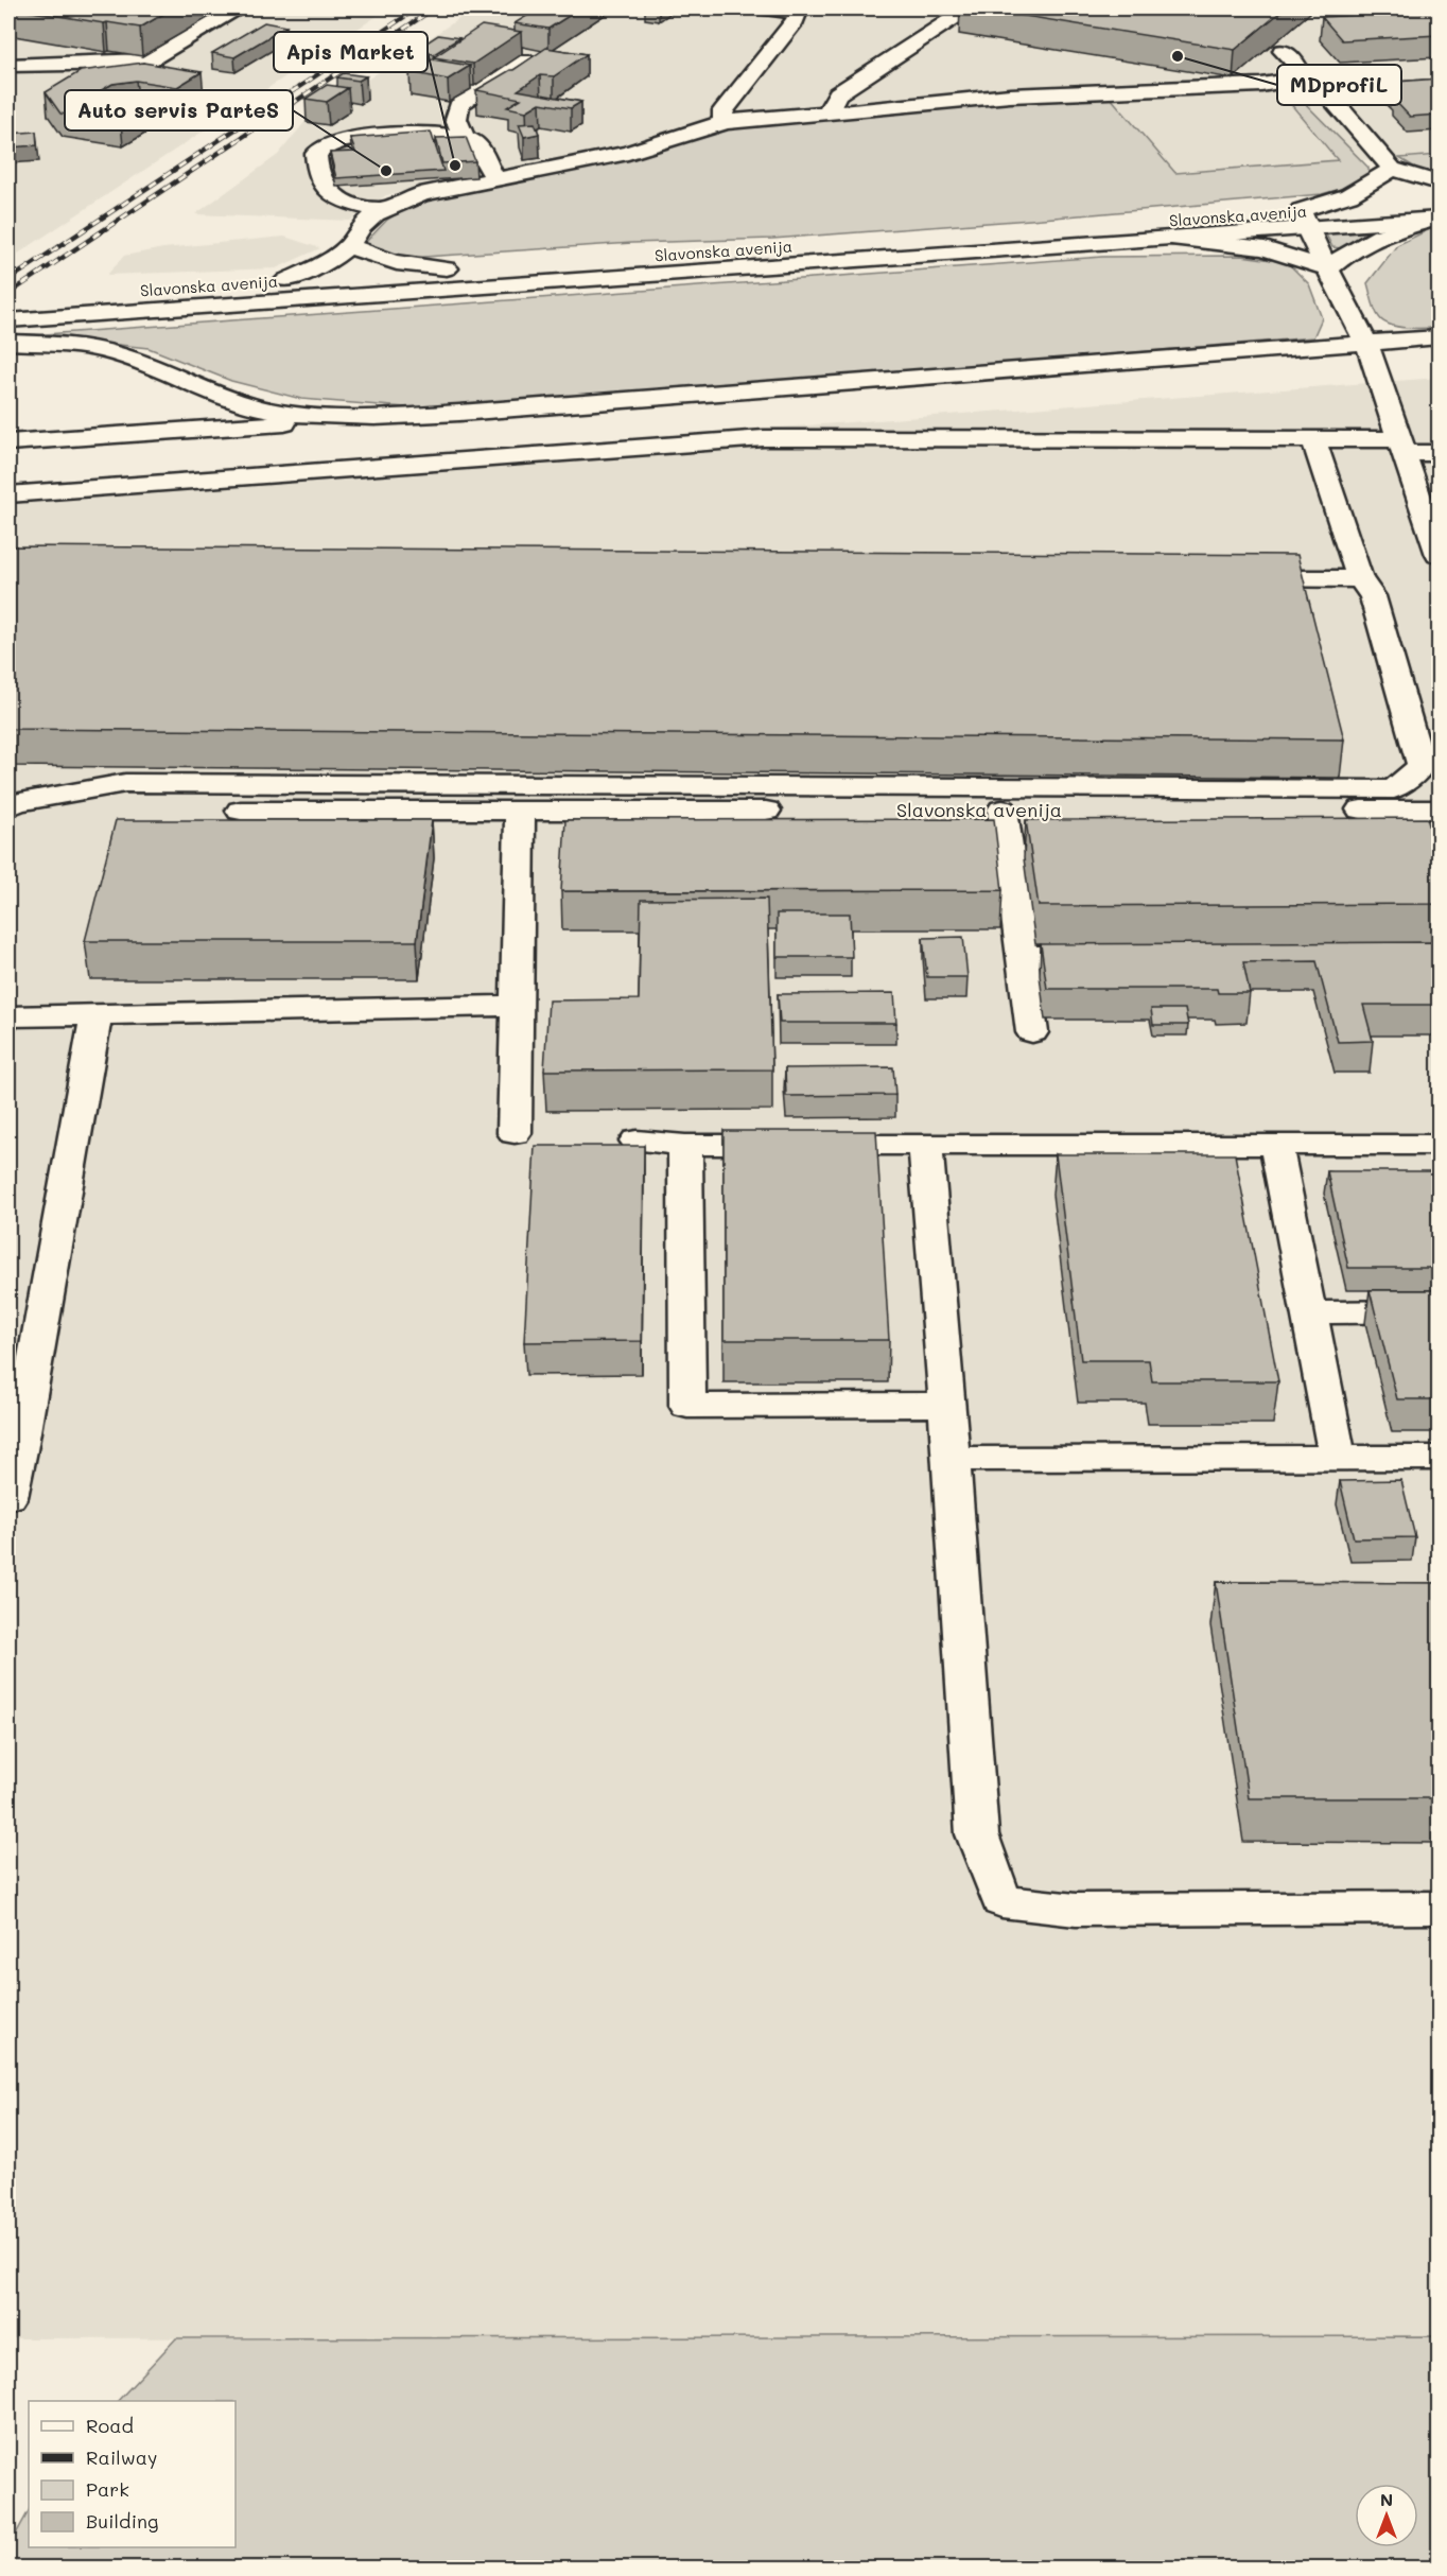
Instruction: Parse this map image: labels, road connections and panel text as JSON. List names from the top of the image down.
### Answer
{
  "streets": {
    "street": ["Slavonska avenija"]
  },
  "places": ["MDprofiL", "Apis Market", "Auto servis ParteS"],
  "legend": [
    "Road",
    "Railway",
    "Park",
    "Building"
  ],
  "north": "top"
}
